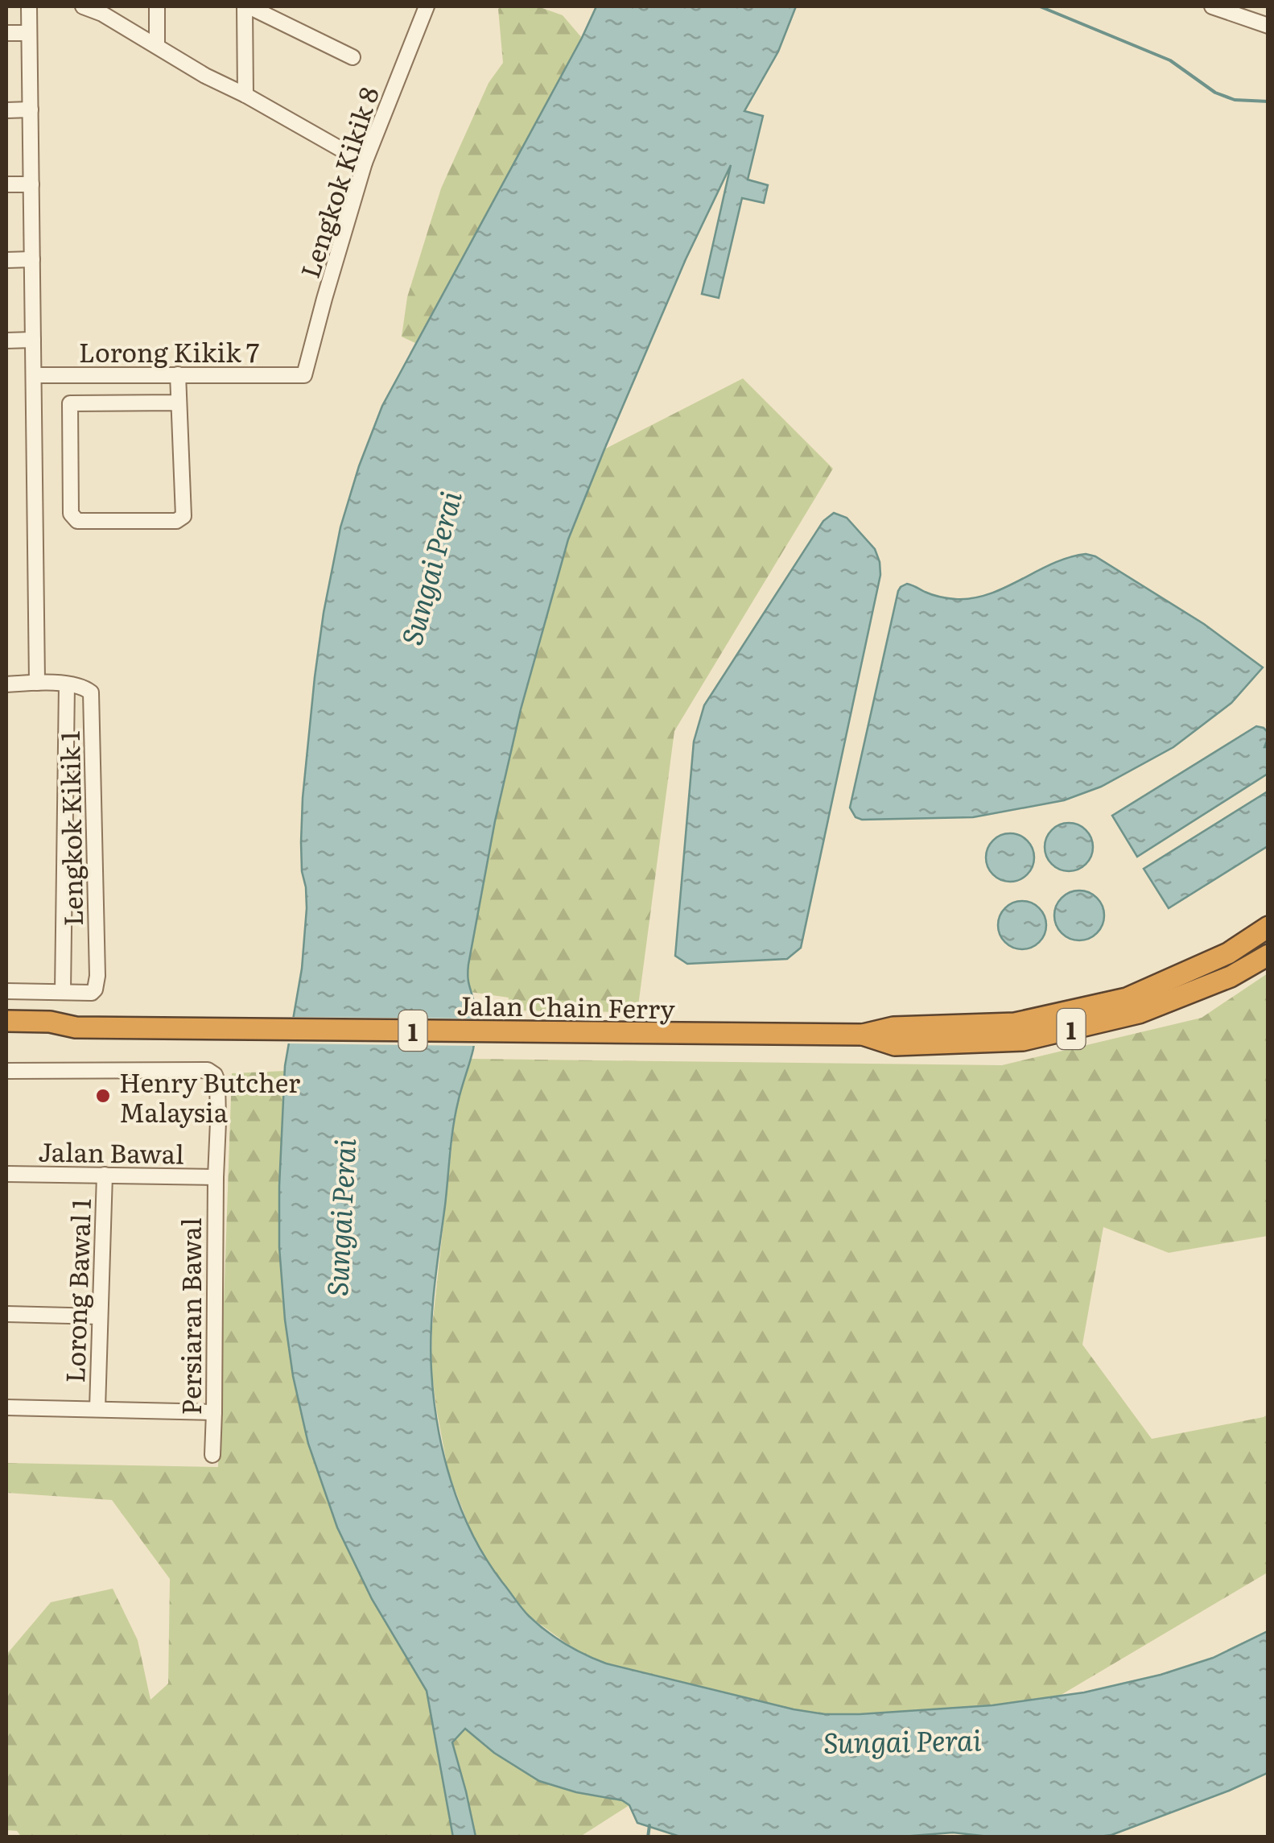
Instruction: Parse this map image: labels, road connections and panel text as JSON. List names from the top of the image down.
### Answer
{
  "streets": {
    "highway": ["Jalan Chain Ferry", "1"],
    "street": [
      "Lengkok Kikik 8",
      "Lorong Kikik 7",
      "Lengkok Kikik 1",
      "Jalan Bawal",
      "Lorong Bawal 1",
      "Persiaran Bawal"
    ]
  },
  "crossings": [
    ["Lengkok Kikik 8", "Lorong Kikik 7"],
    ["Jalan Bawal", "Lorong Bawal 1"],
    ["Jalan Bawal", "Persiaran Bawal"]
  ],
  "water": ["Sungai Perai"],
  "places": ["Henry Butcher Malaysia"]
}
